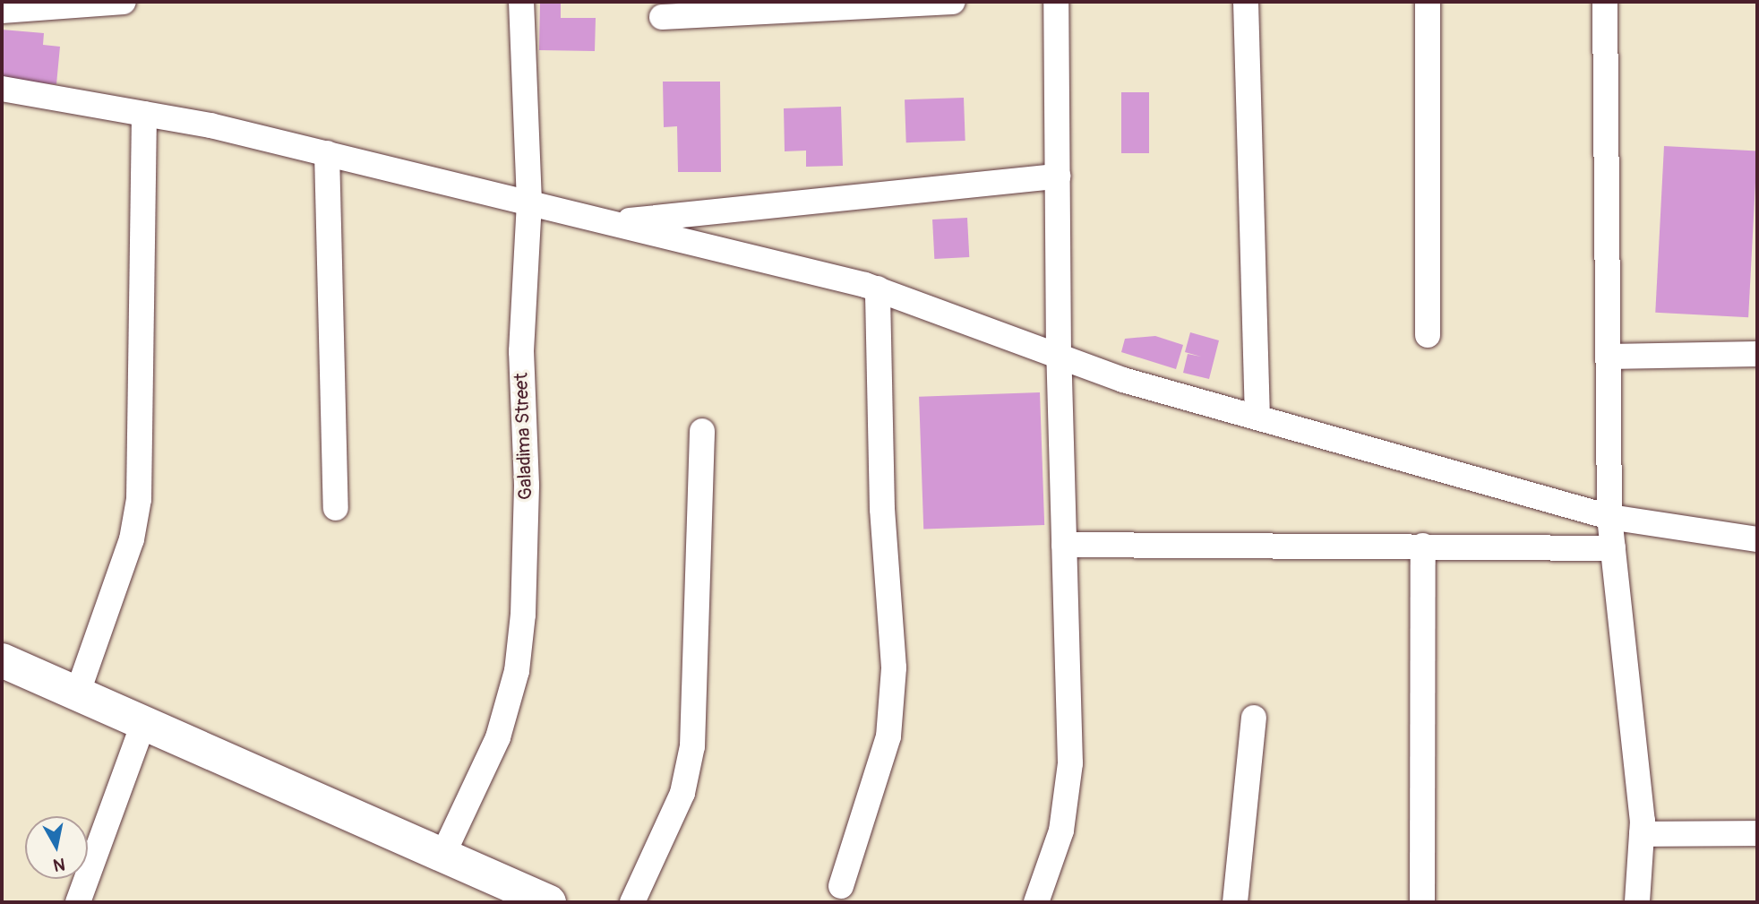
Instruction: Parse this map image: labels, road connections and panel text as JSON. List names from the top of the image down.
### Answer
{
  "streets": {
    "street": ["Galadima Street"]
  },
  "north": "bottom"
}
